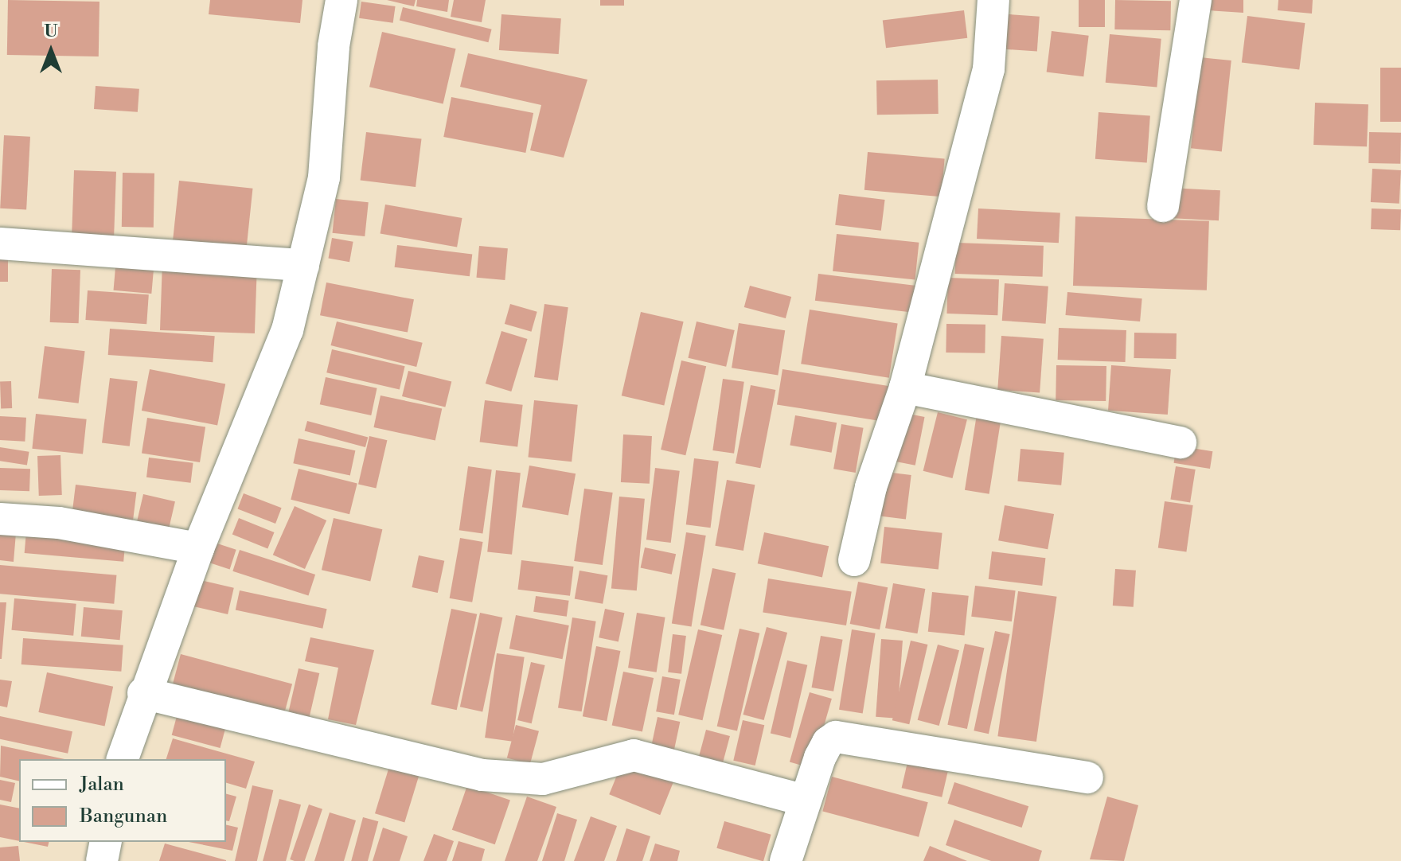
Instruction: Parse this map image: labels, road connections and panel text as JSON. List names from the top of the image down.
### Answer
{
  "legend": ["Jalan", "Bangunan"],
  "north": "top"
}
